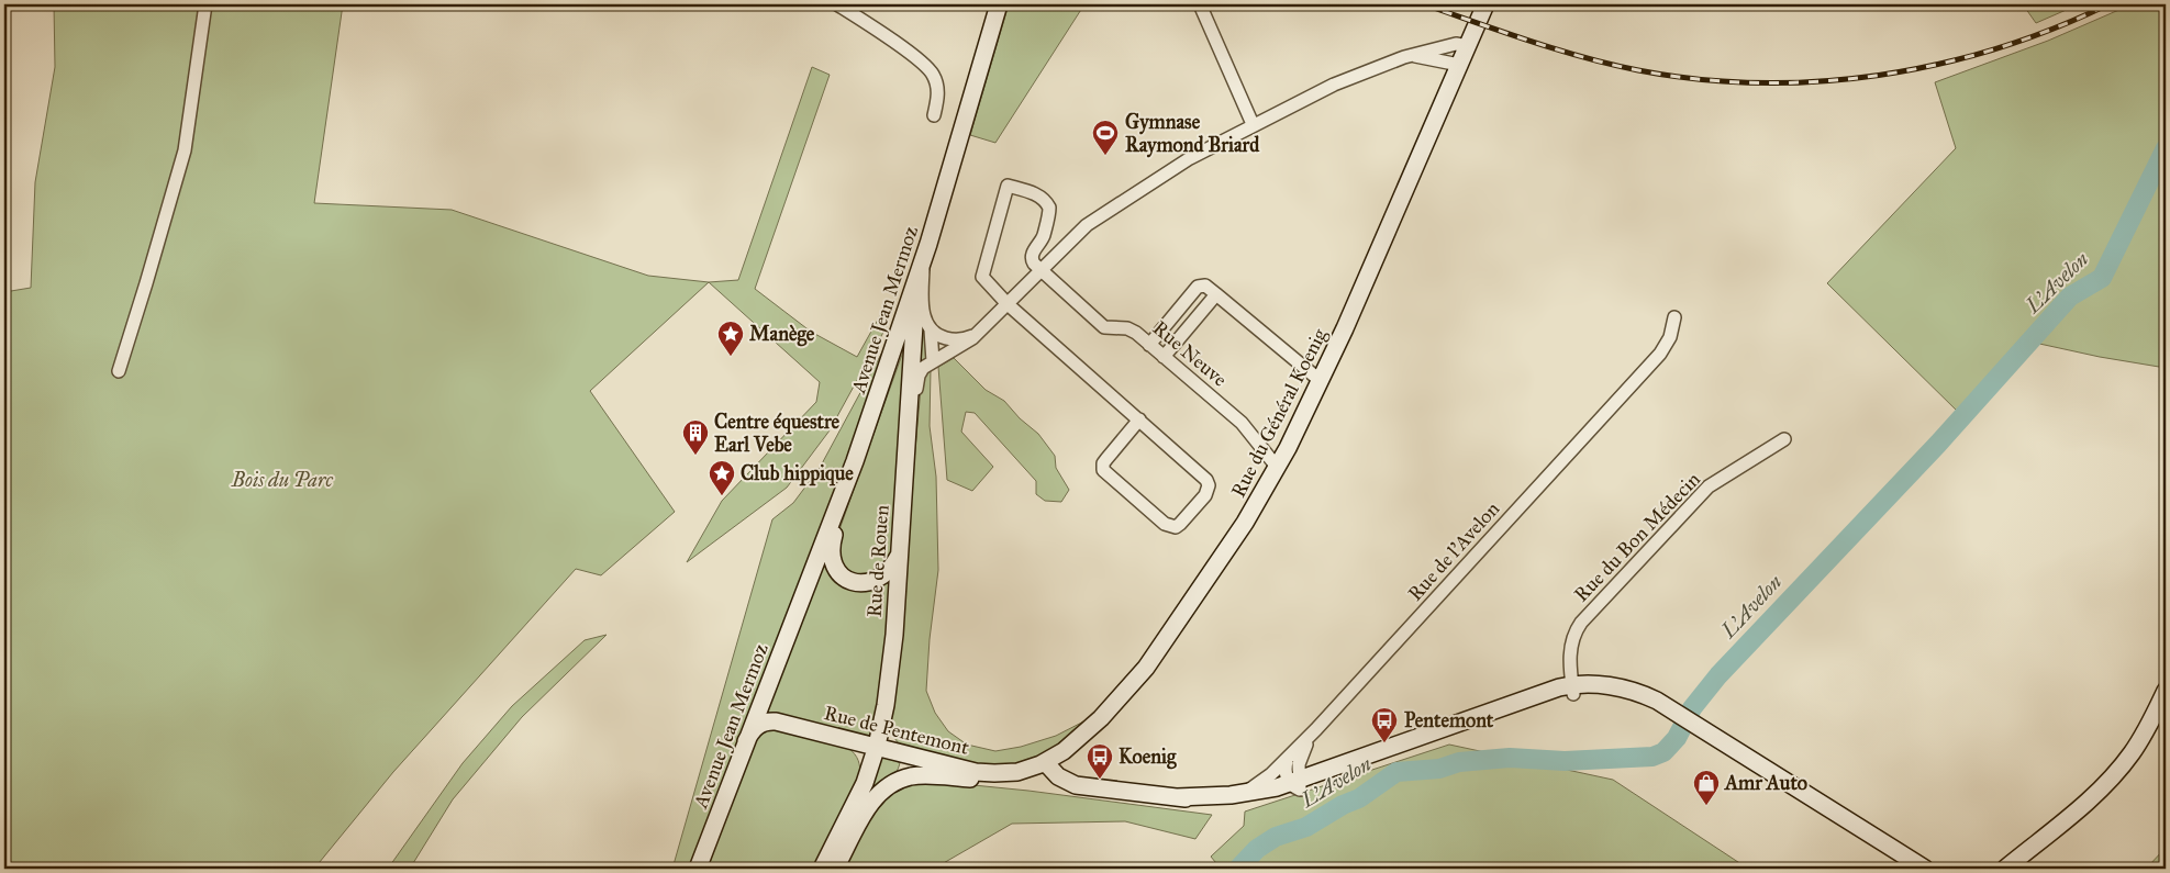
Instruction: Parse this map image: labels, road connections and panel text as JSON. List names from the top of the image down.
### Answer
{
  "streets": {
    "street": [
      "Avenue Jean Mermoz",
      "Rue Neuve",
      "Rue du Général Koenig",
      "Rue du Bon Médecin",
      "Rue de l'Avelon",
      "Rue de Rouen",
      "Rue de Pentemont"
    ]
  },
  "crossings": [
    ["Avenue Jean Mermoz", "Rue de Rouen"],
    ["Avenue Jean Mermoz", "Rue de Pentemont"],
    ["Rue Neuve", "Rue du Général Koenig"],
    ["Rue du Général Koenig", "Rue de Pentemont"],
    ["Rue de Rouen", "Rue de Pentemont"]
  ],
  "water": ["L'Avelon"],
  "parks": ["Bois du Parc"],
  "places": {
    "sports": ["Gymnase Raymond Briard"],
    "place": ["Manège", "Club hippique"],
    "building": ["Centre équestre Earl Vebe"],
    "bus stop": ["Pentemont", "Koenig"],
    "shop": ["Amr Auto"]
  }
}
